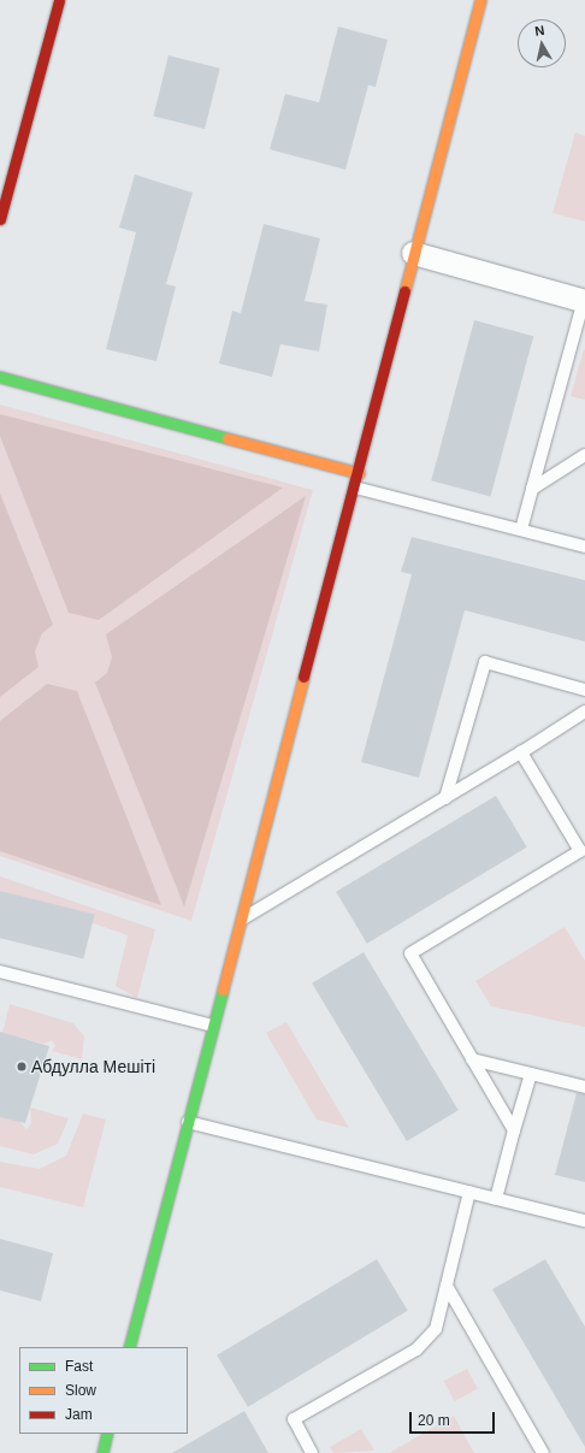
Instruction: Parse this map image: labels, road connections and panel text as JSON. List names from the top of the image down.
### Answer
{
  "places": ["Абдулла Мешіті"],
  "legend": ["Fast", "Slow", "Jam"],
  "scale_bar": "20 m",
  "north": "top"
}
